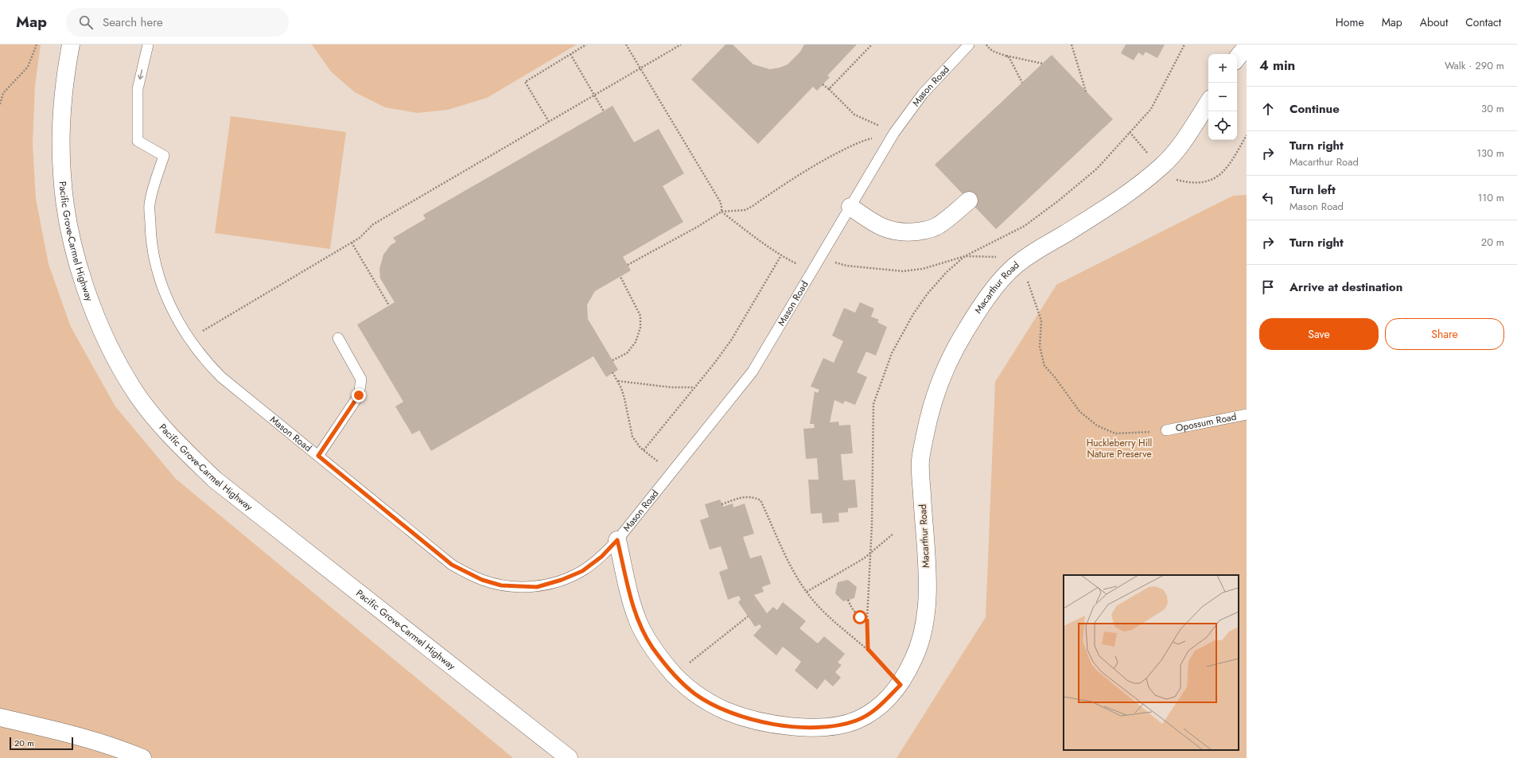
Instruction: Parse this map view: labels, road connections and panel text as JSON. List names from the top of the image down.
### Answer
{
  "streets": {
    "street": ["Pacific Grove-Carmel Highway", "Macarthur Road"],
    "lane": ["Mason Road", "Opossum Road"]
  },
  "crossings": [
    ["Mason Road", "Macarthur Road"]
  ],
  "parks": ["Huckleberry Hill Nature Preserve"],
  "scale_bar": "20 m",
  "page": {
    "header": "Map",
    "search": "Search here",
    "nav": [
      "Home",
      "Map",
      "About",
      "Contact"
    ],
    "heading": ["4 min", "Walk · 290 m"],
    "map_buttons": ["+", "−"],
    "list": [
      ["Continue", "30 m"],
      ["Turn right", "Macarthur Road", "130 m"],
      ["Turn left", "Mason Road", "110 m"],
      ["Turn right", "20 m"],
      "Arrive at destination"
    ],
    "buttons": ["Save", "Share"],
    "scale": "20 m"
  }
}
